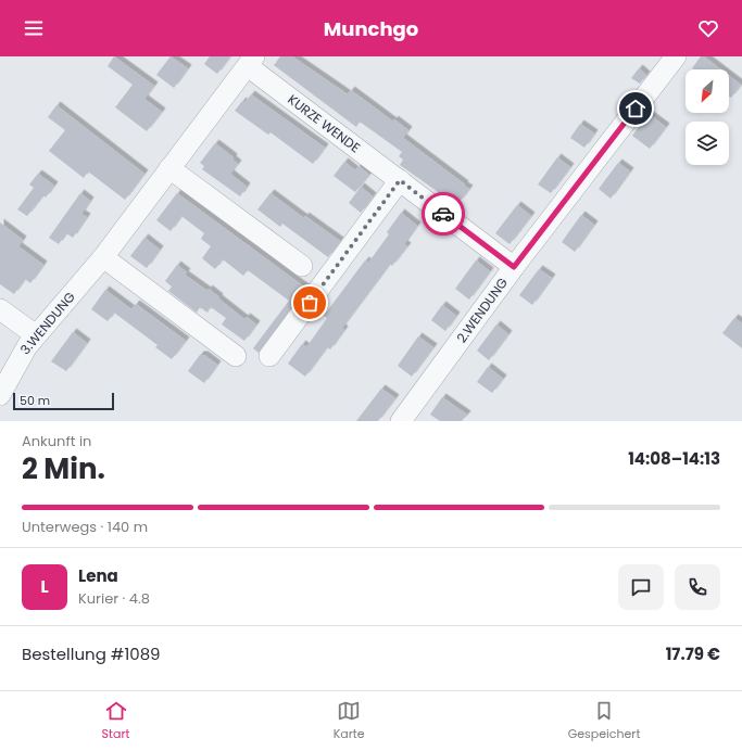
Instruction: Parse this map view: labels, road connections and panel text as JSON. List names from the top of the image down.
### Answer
{
  "streets": {
    "street": ["KURZE WENDE", "2.WENDUNG", "3.WENDUNG"]
  },
  "crossings": [
    ["KURZE WENDE", "2.WENDUNG"],
    ["KURZE WENDE", "3.WENDUNG"]
  ],
  "scale_bar": "50 m",
  "north": "bottom left",
  "page": {
    "header": "Munchgo",
    "scale": "50 m",
    "heading": ["2 Min.", "Ankunft in", "14:08–14:13"],
    "panel": [
      "Lena",
      "Kurier · 4.8",
      "Bestellung #1089",
      "17.79 €"
    ],
    "bar": "Unterwegs · 140 m",
    "round": "L",
    "tabs": ["Start", "Karte", "Gespeichert"]
  }
}
